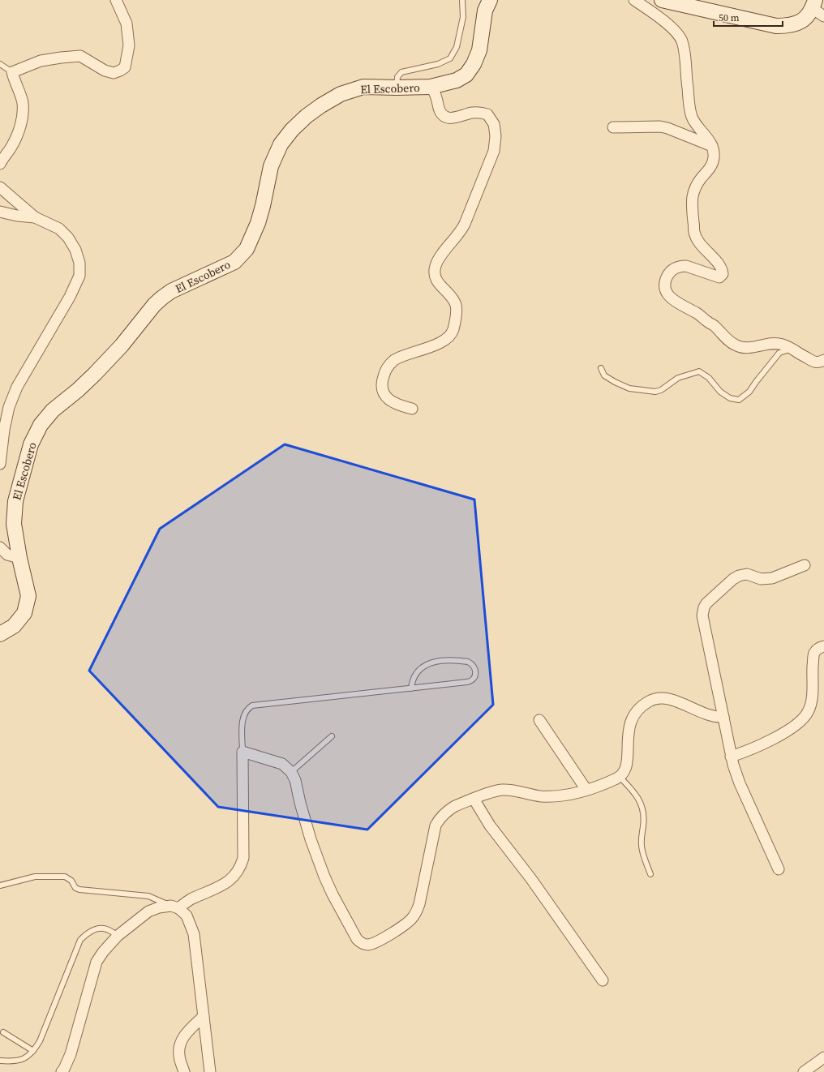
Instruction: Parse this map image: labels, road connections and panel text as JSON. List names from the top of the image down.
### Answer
{
  "streets": {
    "main road": ["El Escobero"]
  },
  "scale_bar": "50 m"
}
